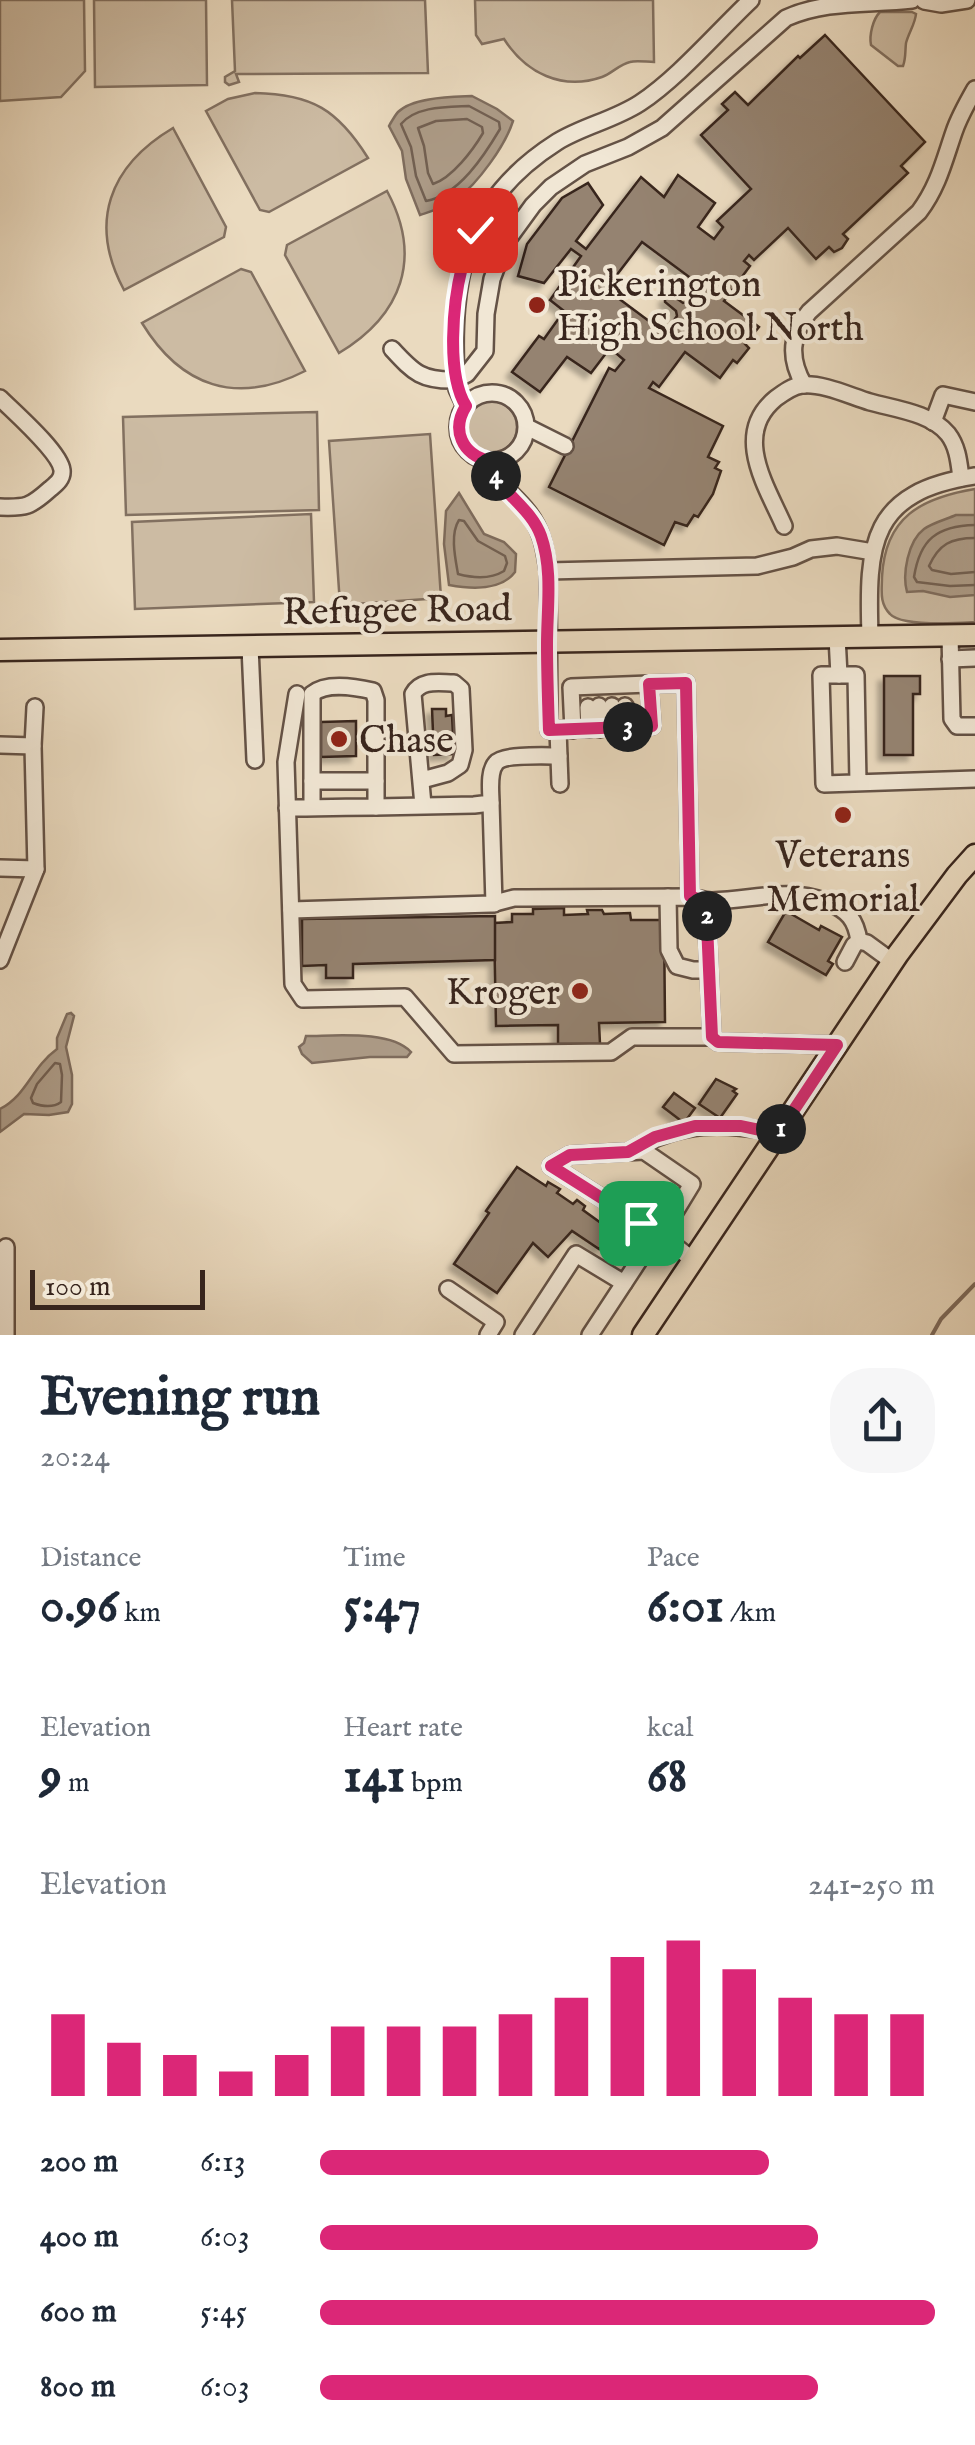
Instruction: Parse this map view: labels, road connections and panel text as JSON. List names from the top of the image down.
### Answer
{
  "streets": {
    "main road": ["Refugee Road"]
  },
  "places": [
    "Pickerington High School North",
    "Chase",
    "Veterans Memorial",
    "Kroger"
  ],
  "scale_bar": "100 m",
  "page": {
    "pins": [
      "4",
      "3",
      "2",
      "1"
    ],
    "scale": "100 m",
    "heading": ["Evening run", "20:24"],
    "stats": [
      ["Distance", "0.96 km"],
      ["Time", "5:47"],
      ["Pace", "6:01 /km"],
      ["Elevation", "9 m"],
      ["Heart rate", "141 bpm"],
      ["kcal", "68"]
    ],
    "chart": ["Elevation", "241–250 m"],
    "list": [
      {
        "name": "200 m",
        "note": "6:13"
      },
      {
        "name": "400 m",
        "note": "6:03"
      },
      {
        "name": "600 m",
        "note": "5:45"
      },
      {
        "name": "800 m",
        "note": "6:03"
      }
    ]
  }
}
